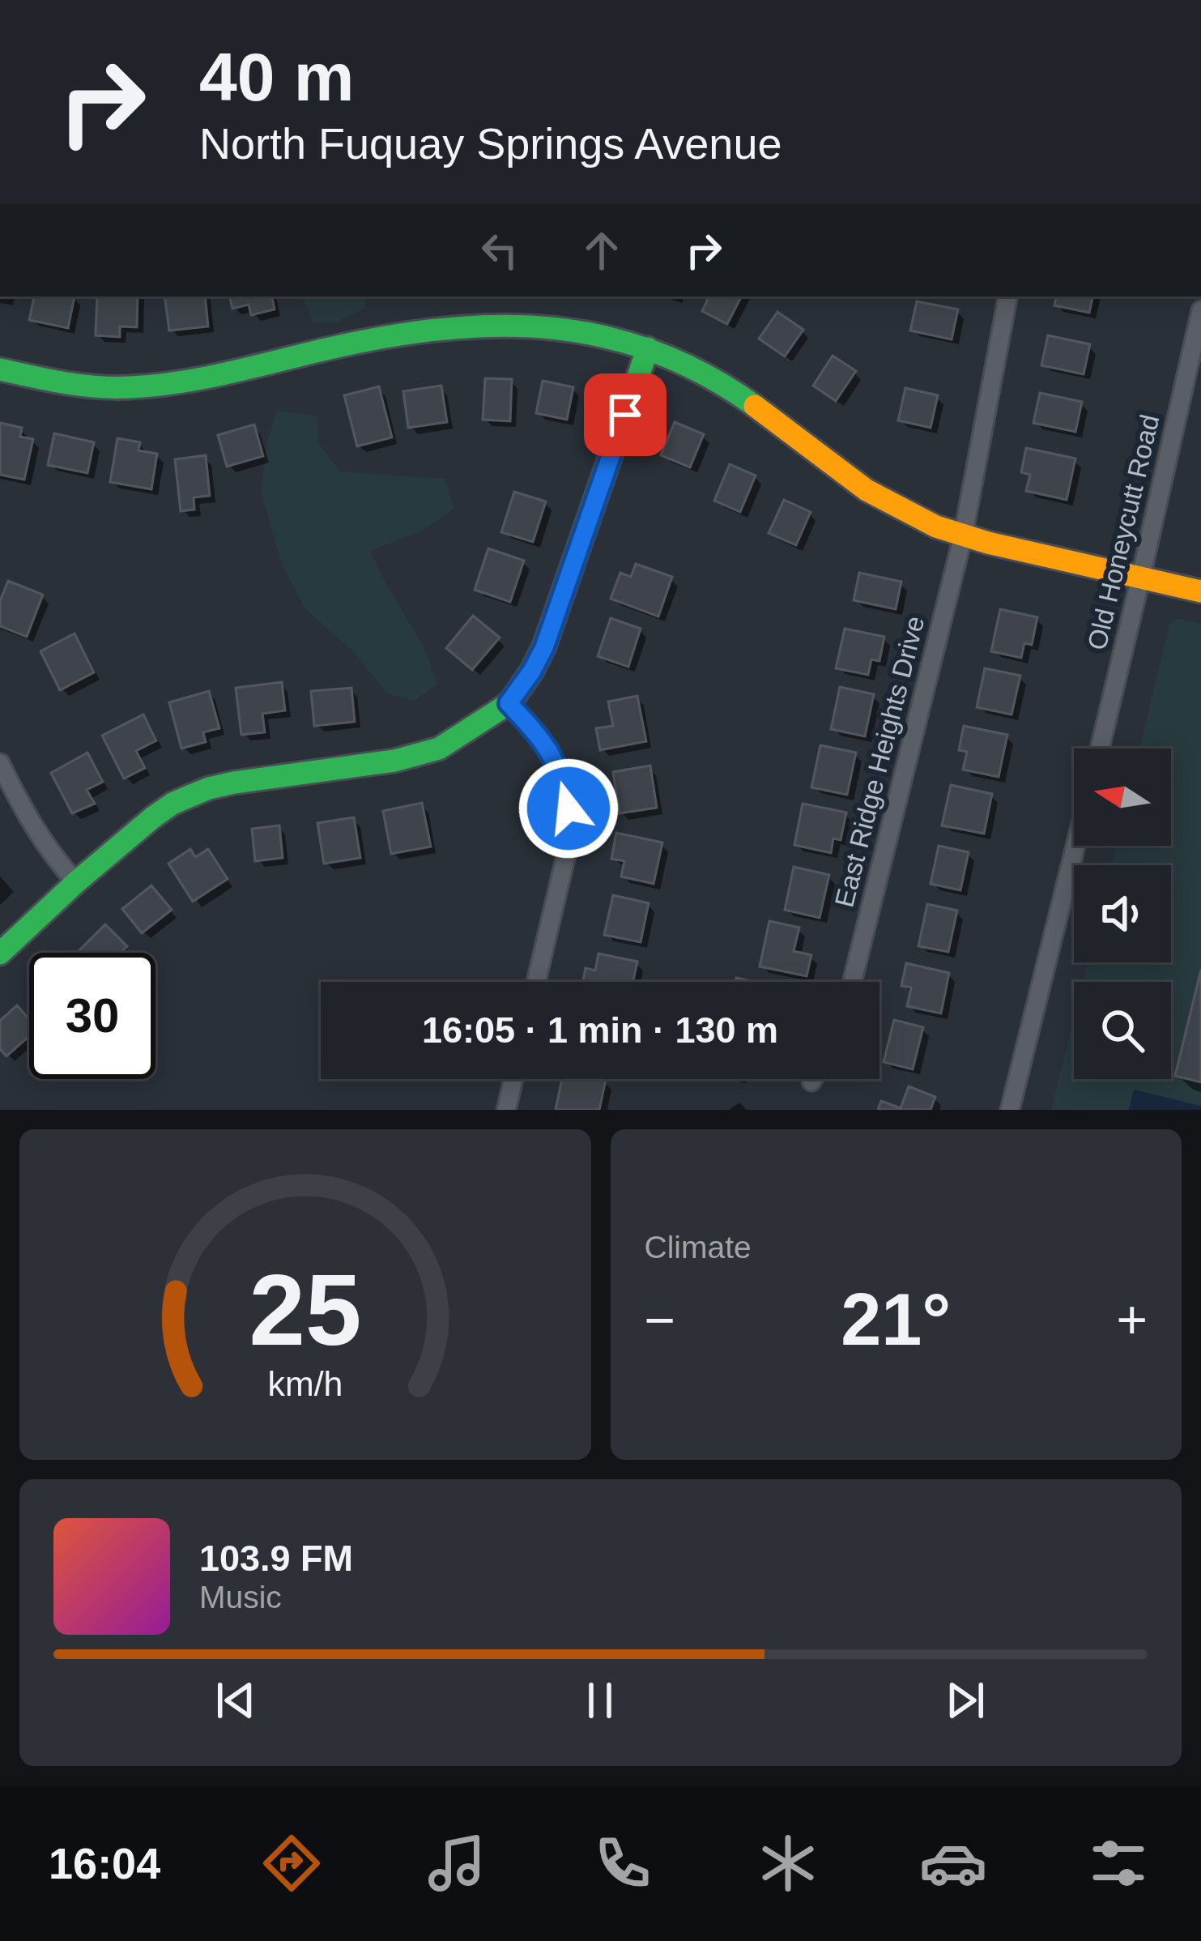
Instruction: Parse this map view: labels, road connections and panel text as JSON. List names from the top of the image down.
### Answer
{
  "streets": {
    "street": ["Old Honeycutt Road", "East Ridge Heights Drive"]
  },
  "north": "left",
  "page": {
    "turn": ["40 m", "North Fuquay Springs Avenue"],
    "limit": "30",
    "trip": "16:05 · 1 min · 130 m",
    "tile": "Climate",
    "heat": ["−", "21°", "+"],
    "song": ["103.9 FM", "Music"],
    "tabs": "16:04",
    "gauge": ["25", "km/h"]
  }
}
